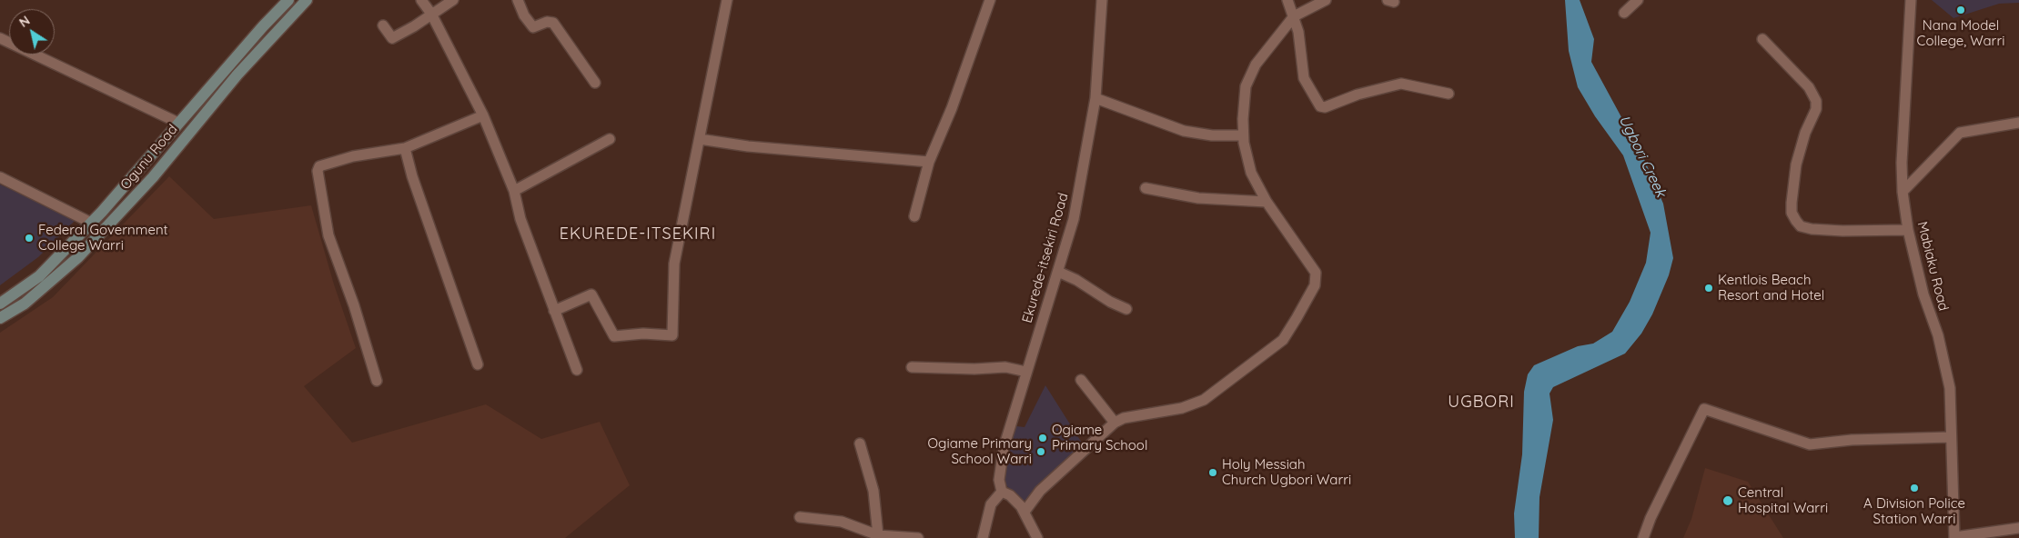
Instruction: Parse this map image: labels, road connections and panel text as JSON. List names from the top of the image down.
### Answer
{
  "streets": {
    "main road": ["Ogunu Road"],
    "street": ["Ekurede-itsekiri Road", "Mabiaku Road"]
  },
  "districts": ["EKUREDE-ITSEKIRI", "UGBORI"],
  "water": ["Ugbori Creek"],
  "places": [
    "Nana Model College, Warri",
    "Federal Government College Warri",
    "Kentlois Beach Resort and Hotel",
    "Ogiame Primary School",
    "Ogiame Primary School Warri",
    "Holy Messiah Church Ugbori Warri",
    "A Division Police Station Warri",
    "Central Hospital Warri"
  ],
  "north": "top left"
}
